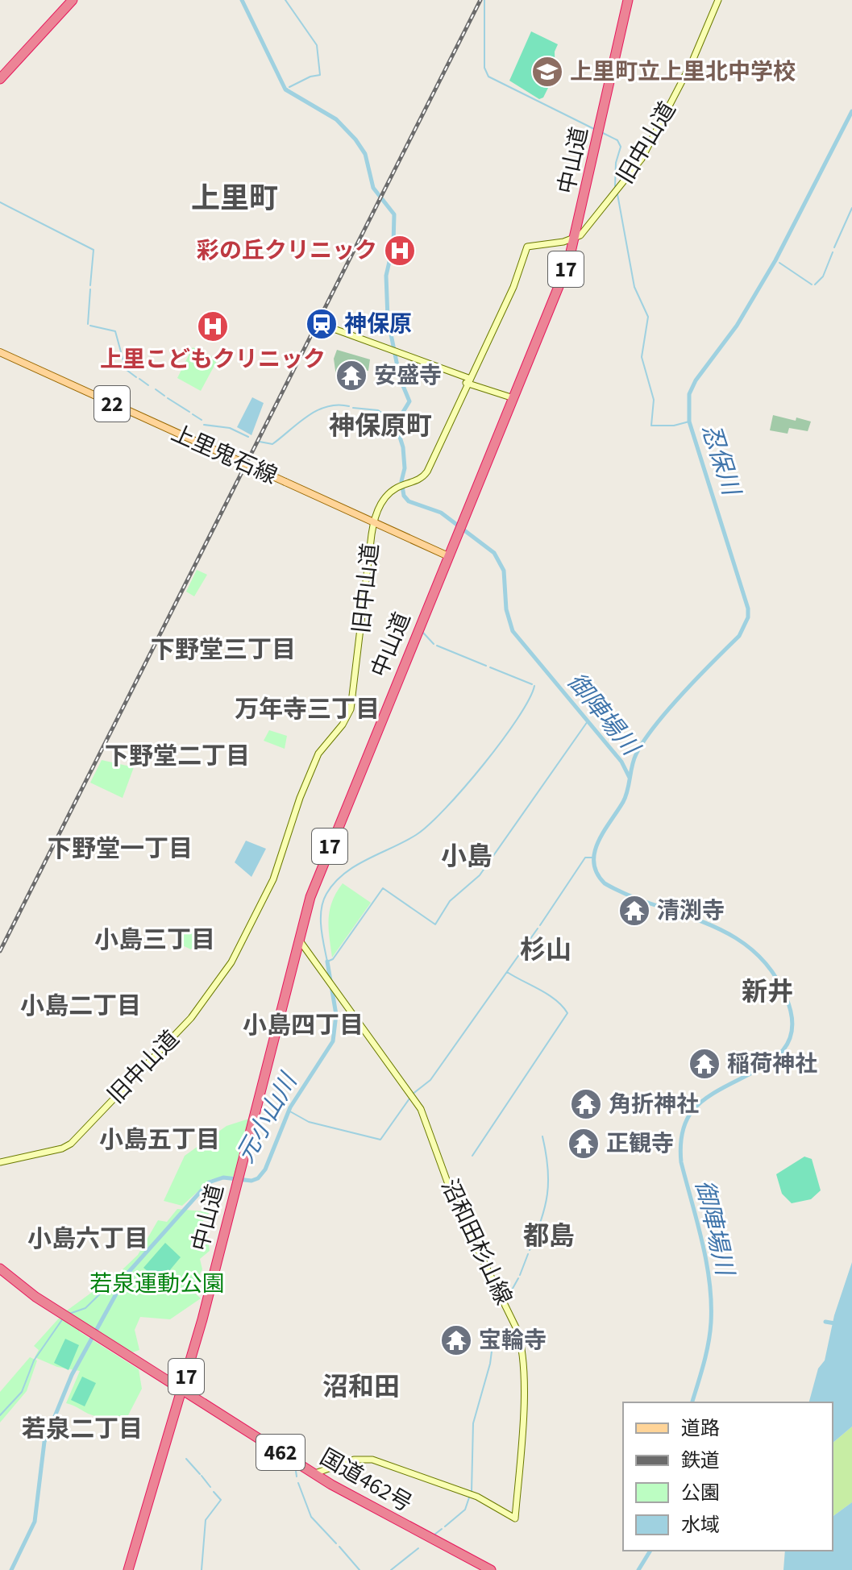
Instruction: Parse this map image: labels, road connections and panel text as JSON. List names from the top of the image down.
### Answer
{
  "streets": {
    "highway": [
      "中山道",
      "17",
      "462",
      "国道462号"
    ],
    "main road": [
      "旧中山道",
      "22",
      "上里鬼石線",
      "沼和田杉山線"
    ]
  },
  "crossings": [
    ["旧中山道", "中山道"],
    ["旧中山道", "上里鬼石線"],
    ["中山道", "上里鬼石線"],
    ["中山道", "沼和田杉山線"],
    ["中山道", "国道462号"],
    ["沼和田杉山線", "国道462号"]
  ],
  "districts": [
    "上里町",
    "神保原町",
    "下野堂三丁目",
    "万年寺三丁目",
    "下野堂二丁目",
    "下野堂一丁目",
    "小島",
    "小島三丁目",
    "杉山",
    "新井",
    "小島二丁目",
    "小島四丁目",
    "小島五丁目",
    "都島",
    "小島六丁目",
    "沼和田",
    "若泉二丁目"
  ],
  "water": ["忍保川", "御陣場川", "元小山川"],
  "parks": ["若泉運動公園"],
  "places": {
    "school or university": ["上里町立上里北中学校"],
    "hospital": ["彩の丘クリニック", "上里こどもクリニック"],
    "station": ["神保原"],
    "temple": [
      "安盛寺",
      "清渕寺",
      "稲荷神社",
      "角折神社",
      "正観寺",
      "宝輪寺"
    ]
  },
  "legend": [
    "道路",
    "鉄道",
    "公園",
    "水域"
  ]
}
